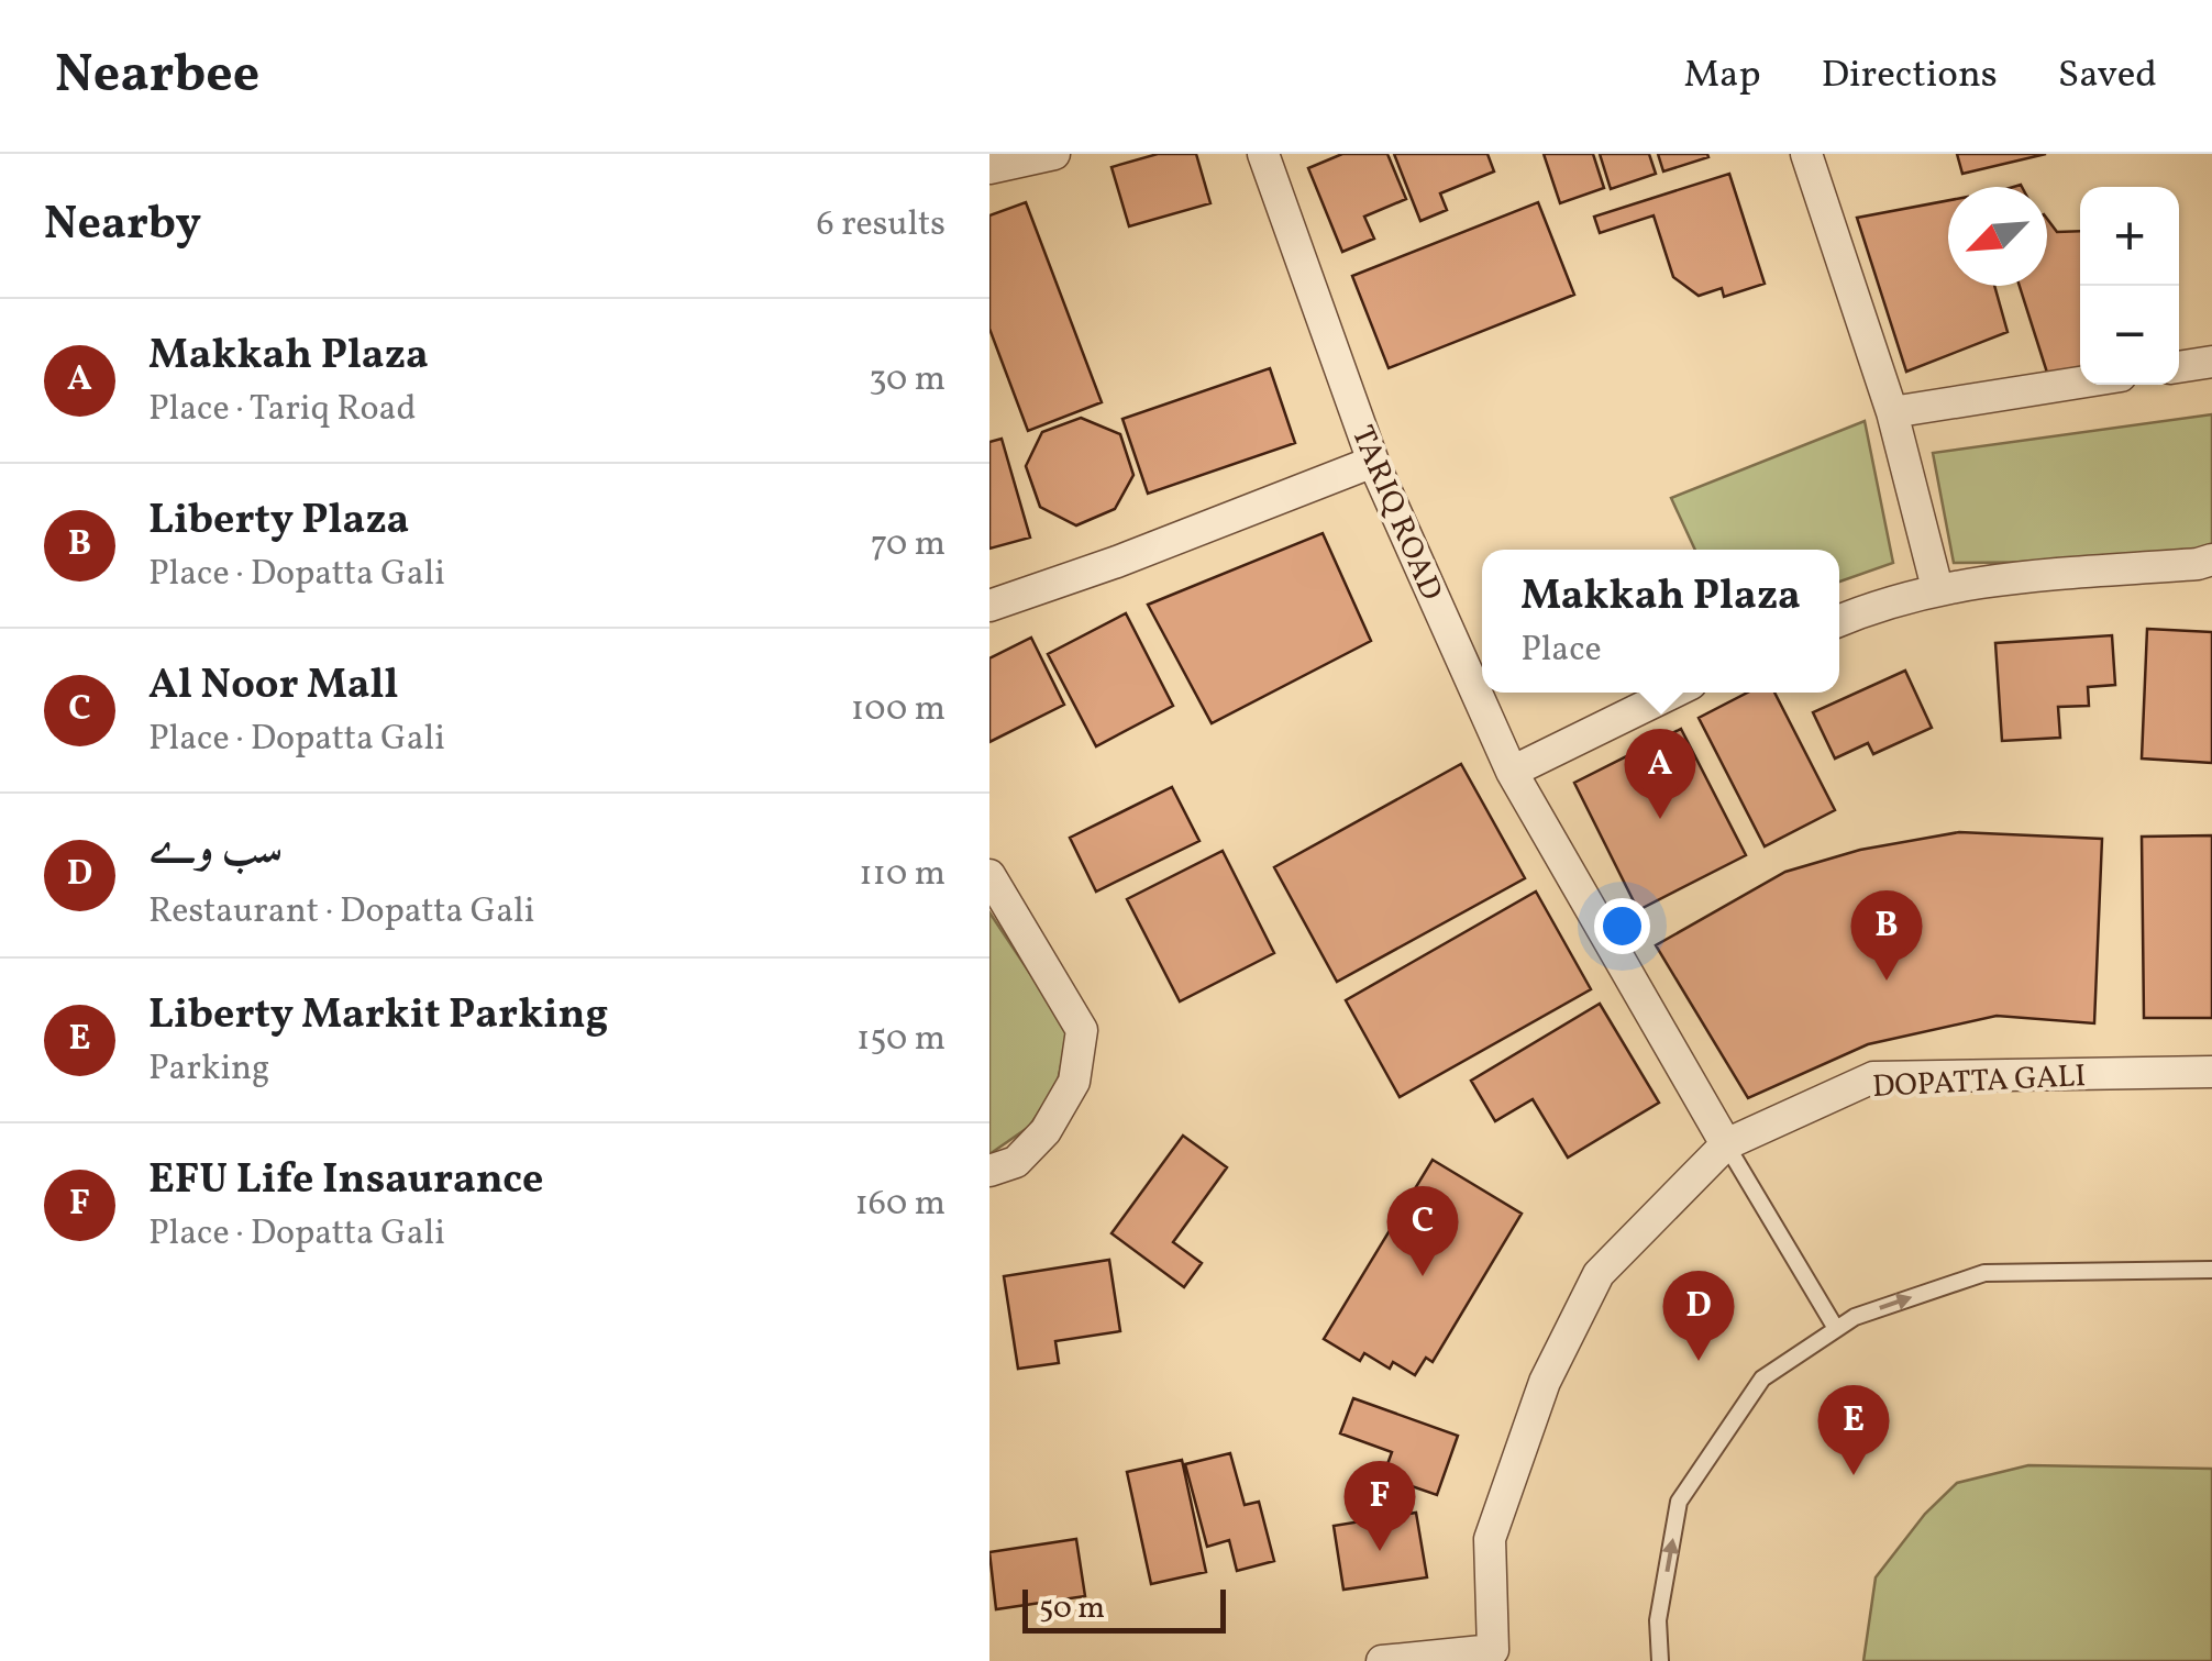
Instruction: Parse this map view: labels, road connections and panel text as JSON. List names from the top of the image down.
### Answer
{
  "streets": {
    "street": ["TARIQ ROAD", "DOPATTA GALI"]
  },
  "crossings": [
    ["TARIQ ROAD", "DOPATTA GALI"]
  ],
  "scale_bar": "50 m",
  "north": "bottom left",
  "page": {
    "header": "Nearbee",
    "nav": ["Map", "Directions", "Saved"],
    "heading": ["Nearby", "6 results"],
    "map_buttons": ["+", "−"],
    "list": [
      {
        "mark": "A",
        "name": "Makkah Plaza",
        "note": "Place · Tariq Road",
        "value": "30 m"
      },
      {
        "mark": "B",
        "name": "Liberty Plaza",
        "note": "Place · Dopatta Gali",
        "value": "70 m"
      },
      {
        "mark": "C",
        "name": "Al Noor Mall",
        "note": "Place · Dopatta Gali",
        "value": "100 m"
      },
      {
        "mark": "D",
        "name": "سب وے",
        "note": "Restaurant · Dopatta Gali",
        "value": "110 m"
      },
      {
        "mark": "E",
        "name": "Liberty Markit Parking",
        "note": "Parking",
        "value": "150 m"
      },
      {
        "mark": "F",
        "name": "EFU Life Insaurance",
        "note": "Place · Dopatta Gali",
        "value": "160 m"
      }
    ],
    "popup": ["Makkah Plaza", "Place"],
    "pins": [
      "A",
      "B",
      "C",
      "D",
      "E",
      "F"
    ],
    "scale": "50 m"
  }
}
